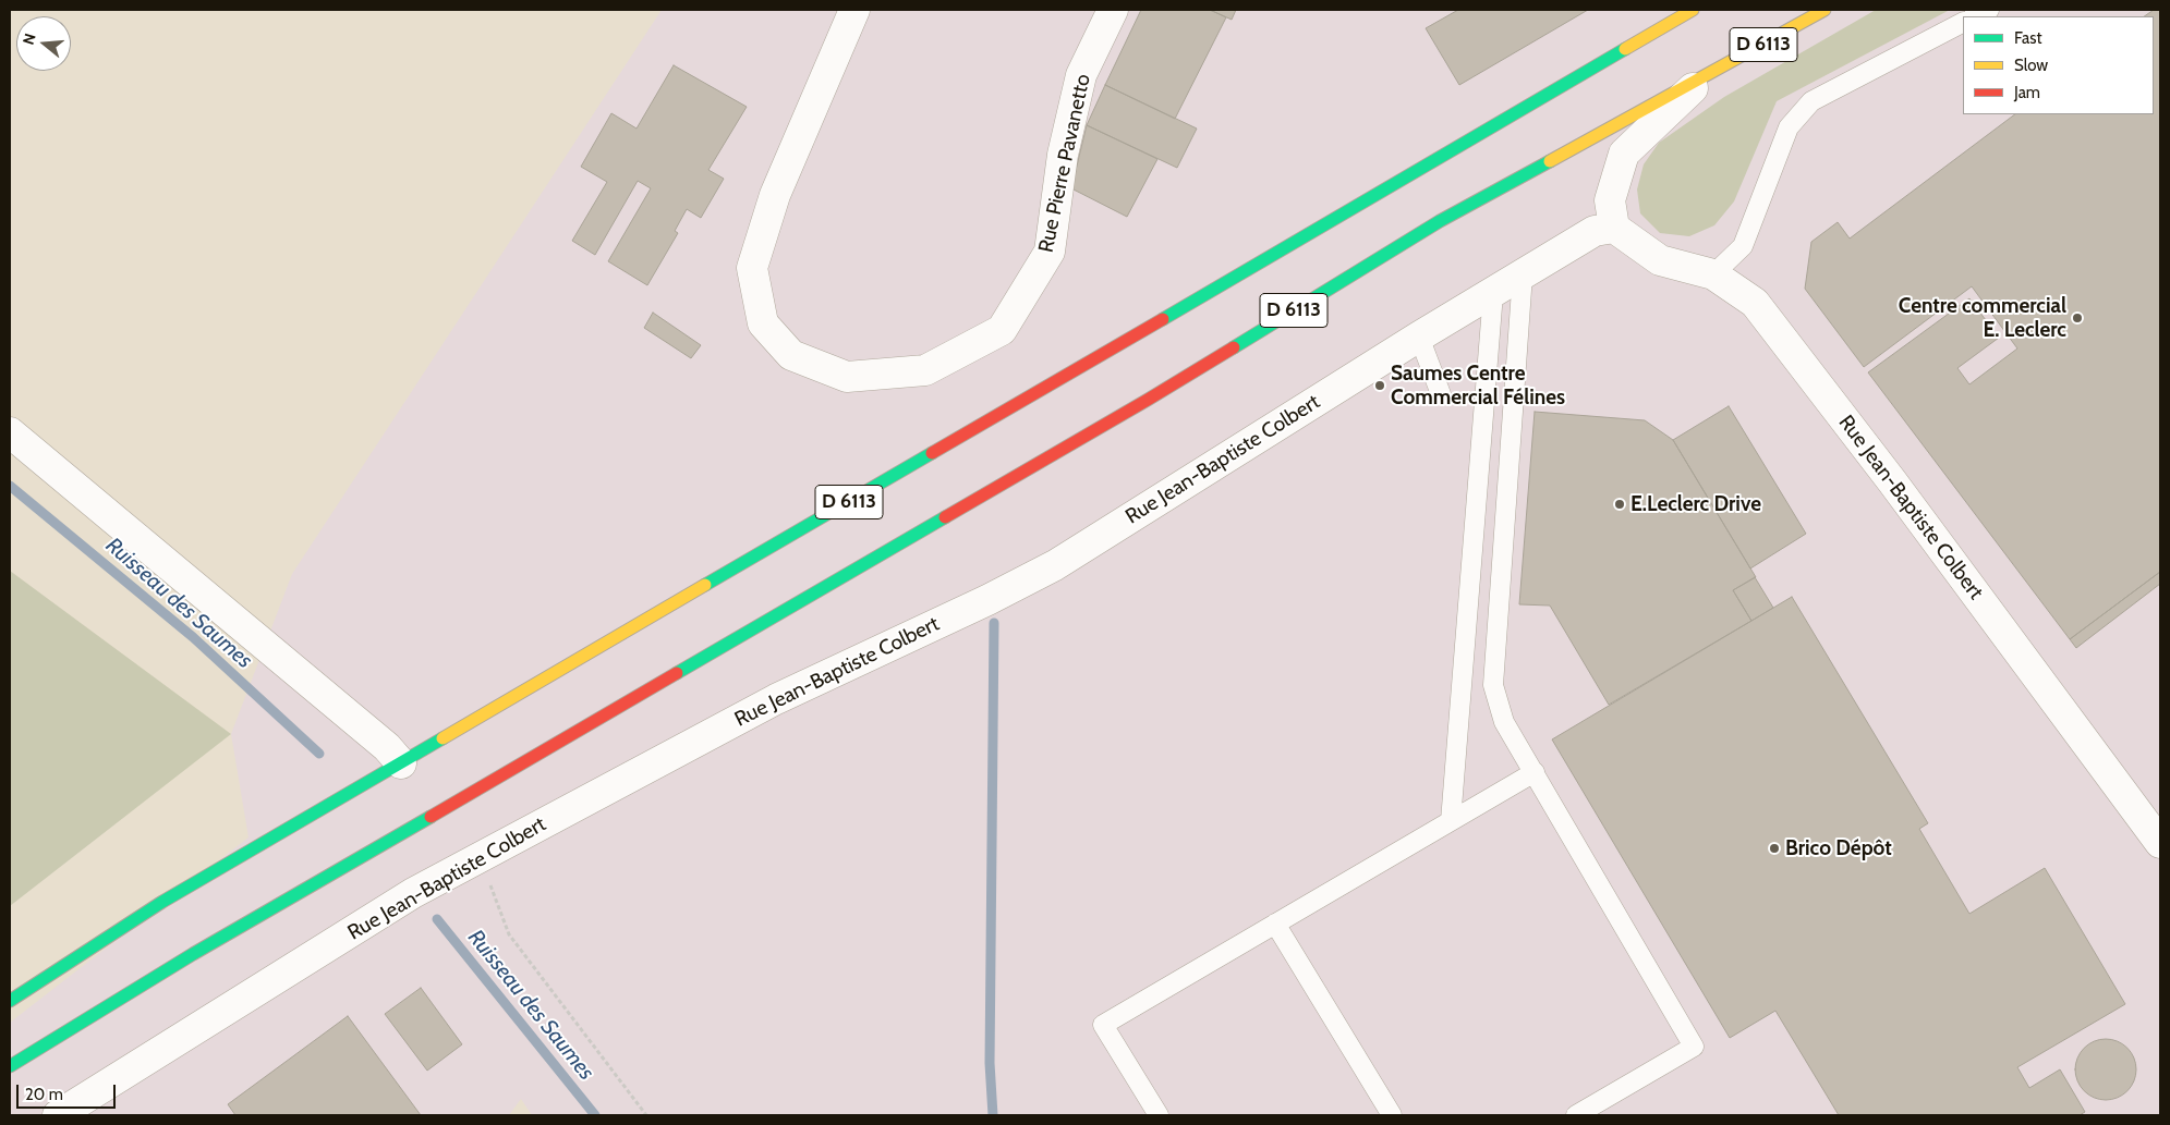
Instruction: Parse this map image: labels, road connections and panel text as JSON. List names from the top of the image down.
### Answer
{
  "streets": {
    "main road": ["D 6113"],
    "street": ["Rue Pierre Pavanetto", "Rue Jean-Baptiste Colbert"]
  },
  "water": ["Ruisseau des Saumes"],
  "places": [
    "Centre commercial E. Leclerc",
    "Saumes Centre Commercial Félines",
    "E.Leclerc Drive",
    "Brico Dépôt"
  ],
  "legend": ["Fast", "Slow", "Jam"],
  "scale_bar": "20 m",
  "north": "left"
}
